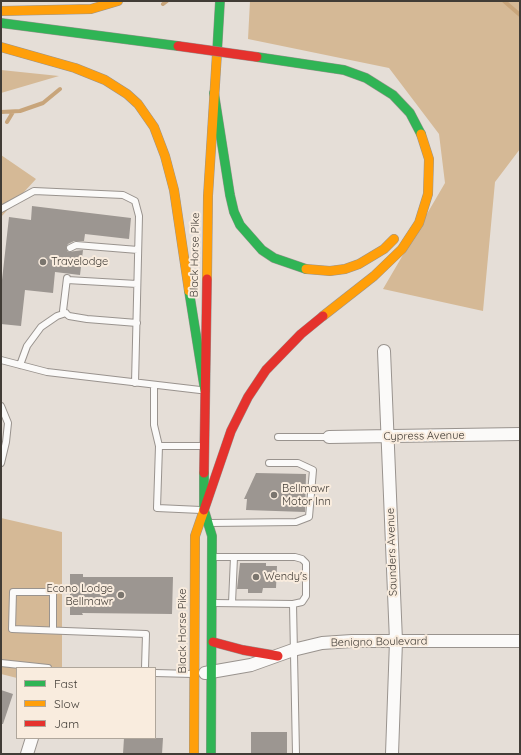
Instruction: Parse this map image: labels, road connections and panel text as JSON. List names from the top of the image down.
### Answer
{
  "streets": {
    "main road": ["Black Horse Pike"],
    "street": ["Cypress Avenue", "Saunders Avenue", "Benigno Boulevard"]
  },
  "crossings": [
    ["Black Horse Pike", "Benigno Boulevard"],
    ["Cypress Avenue", "Saunders Avenue"],
    ["Saunders Avenue", "Benigno Boulevard"]
  ],
  "places": [
    "Travelodge",
    "Bellmawr Motor Inn",
    "Wendy's",
    "Econo Lodge Bellmawr"
  ],
  "legend": ["Fast", "Slow", "Jam"]
}
